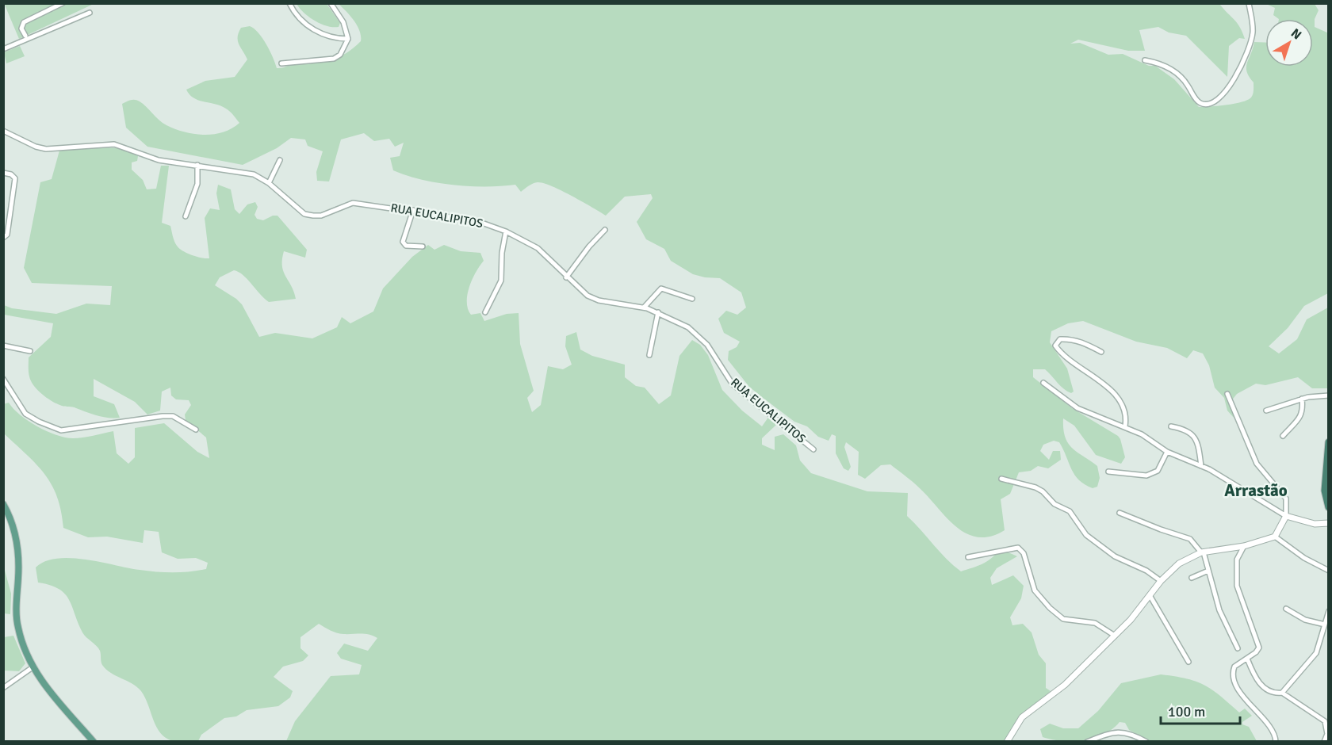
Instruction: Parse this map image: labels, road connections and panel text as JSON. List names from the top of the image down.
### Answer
{
  "streets": {
    "street": ["RUA EUCALIPITOS"]
  },
  "districts": ["Arrastão"],
  "scale_bar": "100 m",
  "north": "top right"
}
